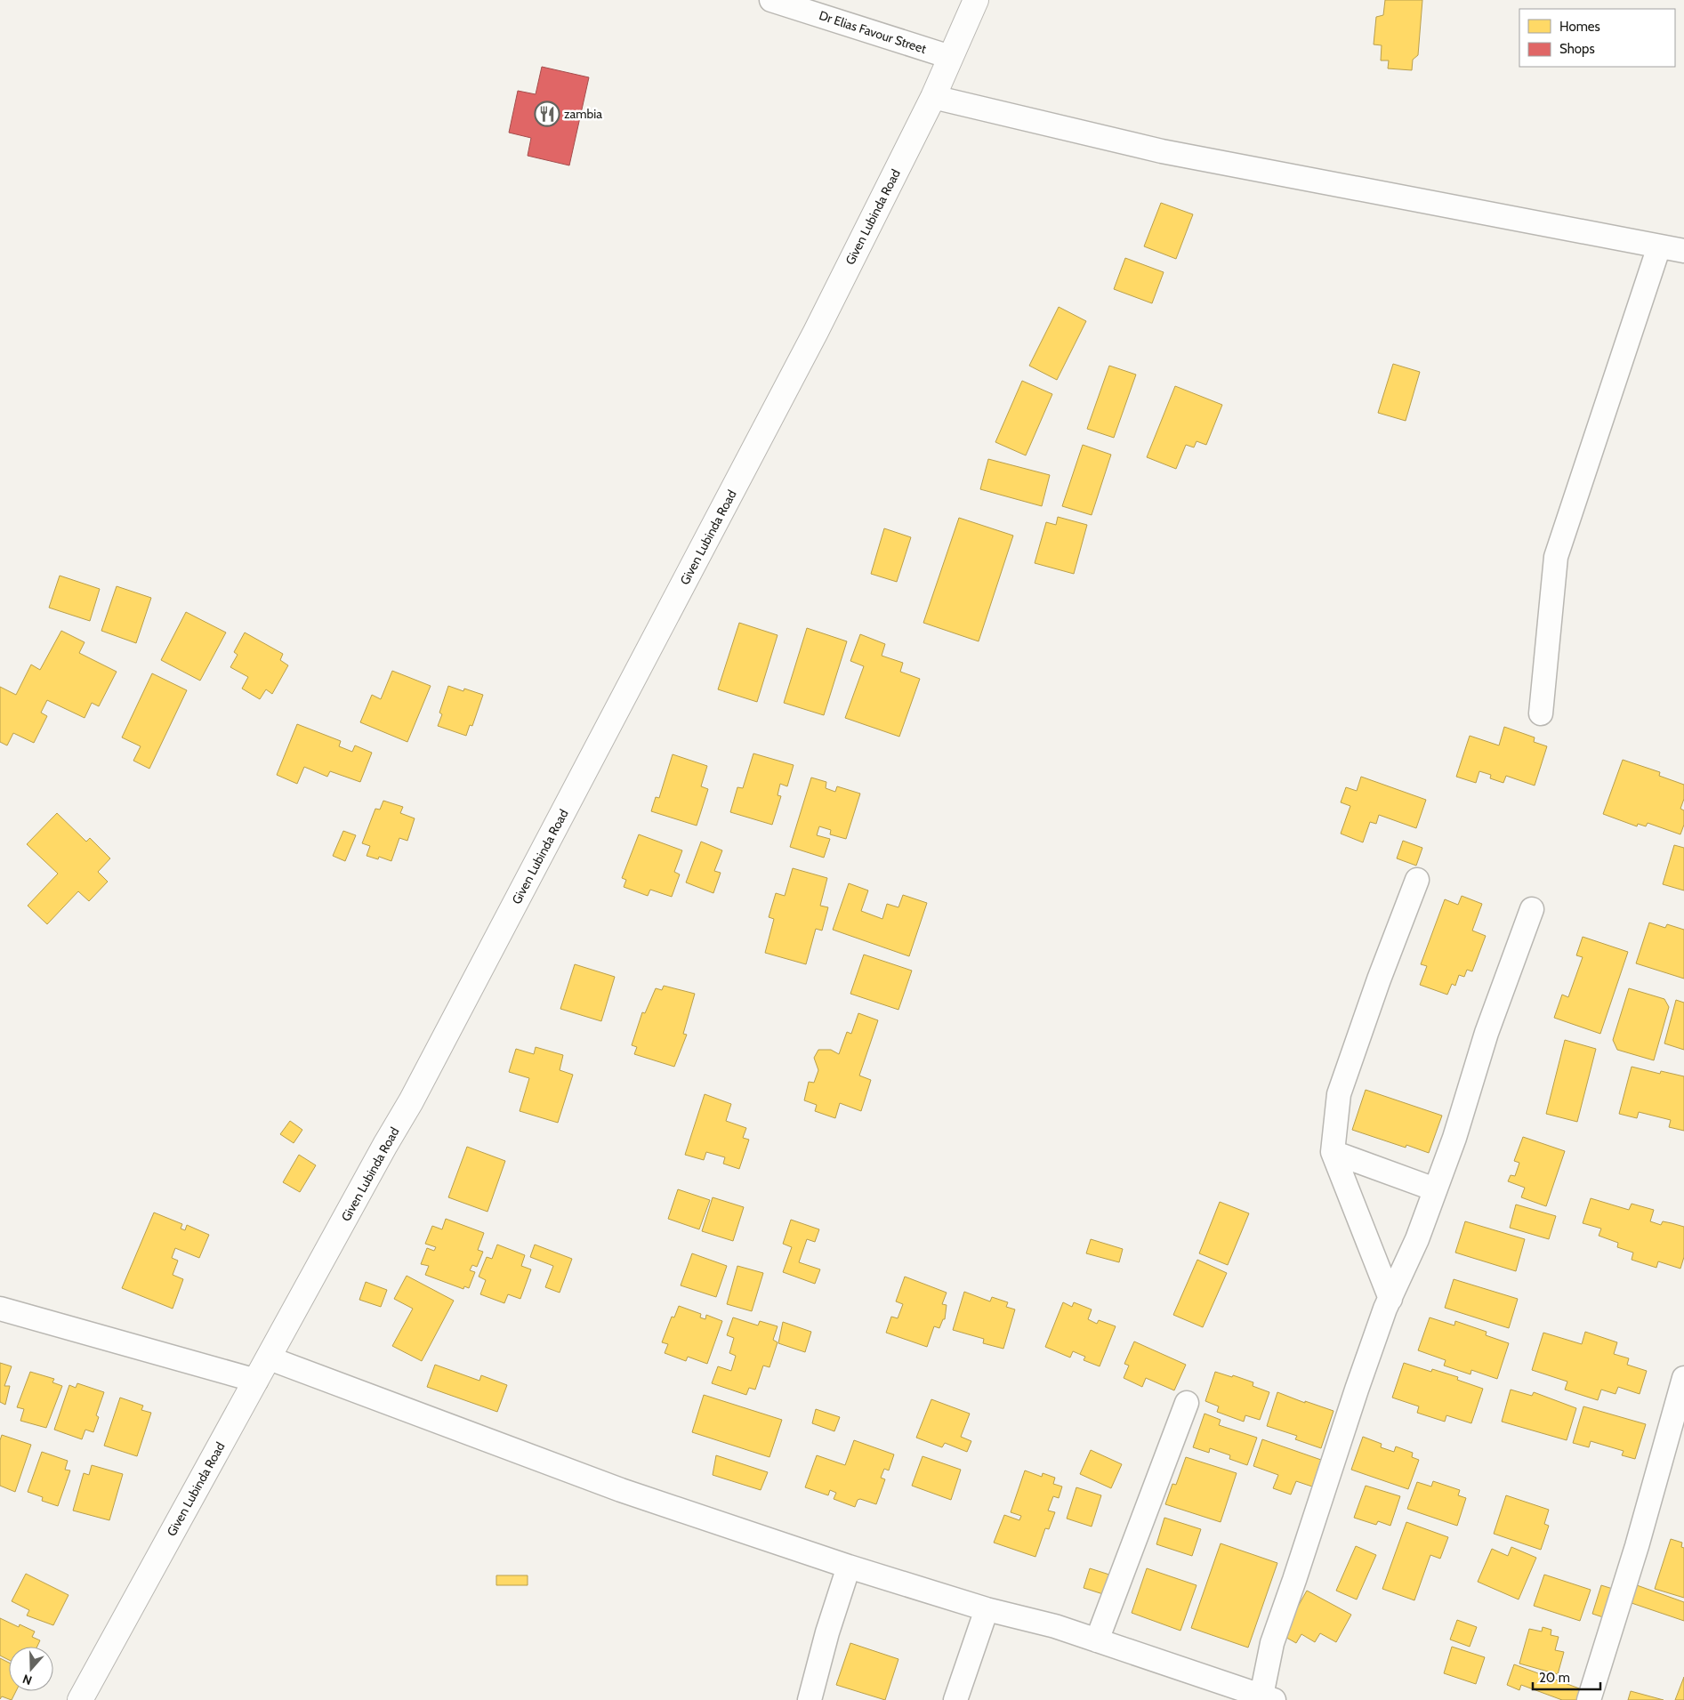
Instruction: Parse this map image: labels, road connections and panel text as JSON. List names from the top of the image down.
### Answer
{
  "streets": {
    "street": ["Dr Elias Favour Street", "Given Lubinda Road"]
  },
  "crossings": [
    ["Dr Elias Favour Street", "Given Lubinda Road"]
  ],
  "places": {
    "restaurant": ["zambia"]
  },
  "legend": ["Homes", "Shops"],
  "scale_bar": "20 m",
  "north": "bottom"
}
